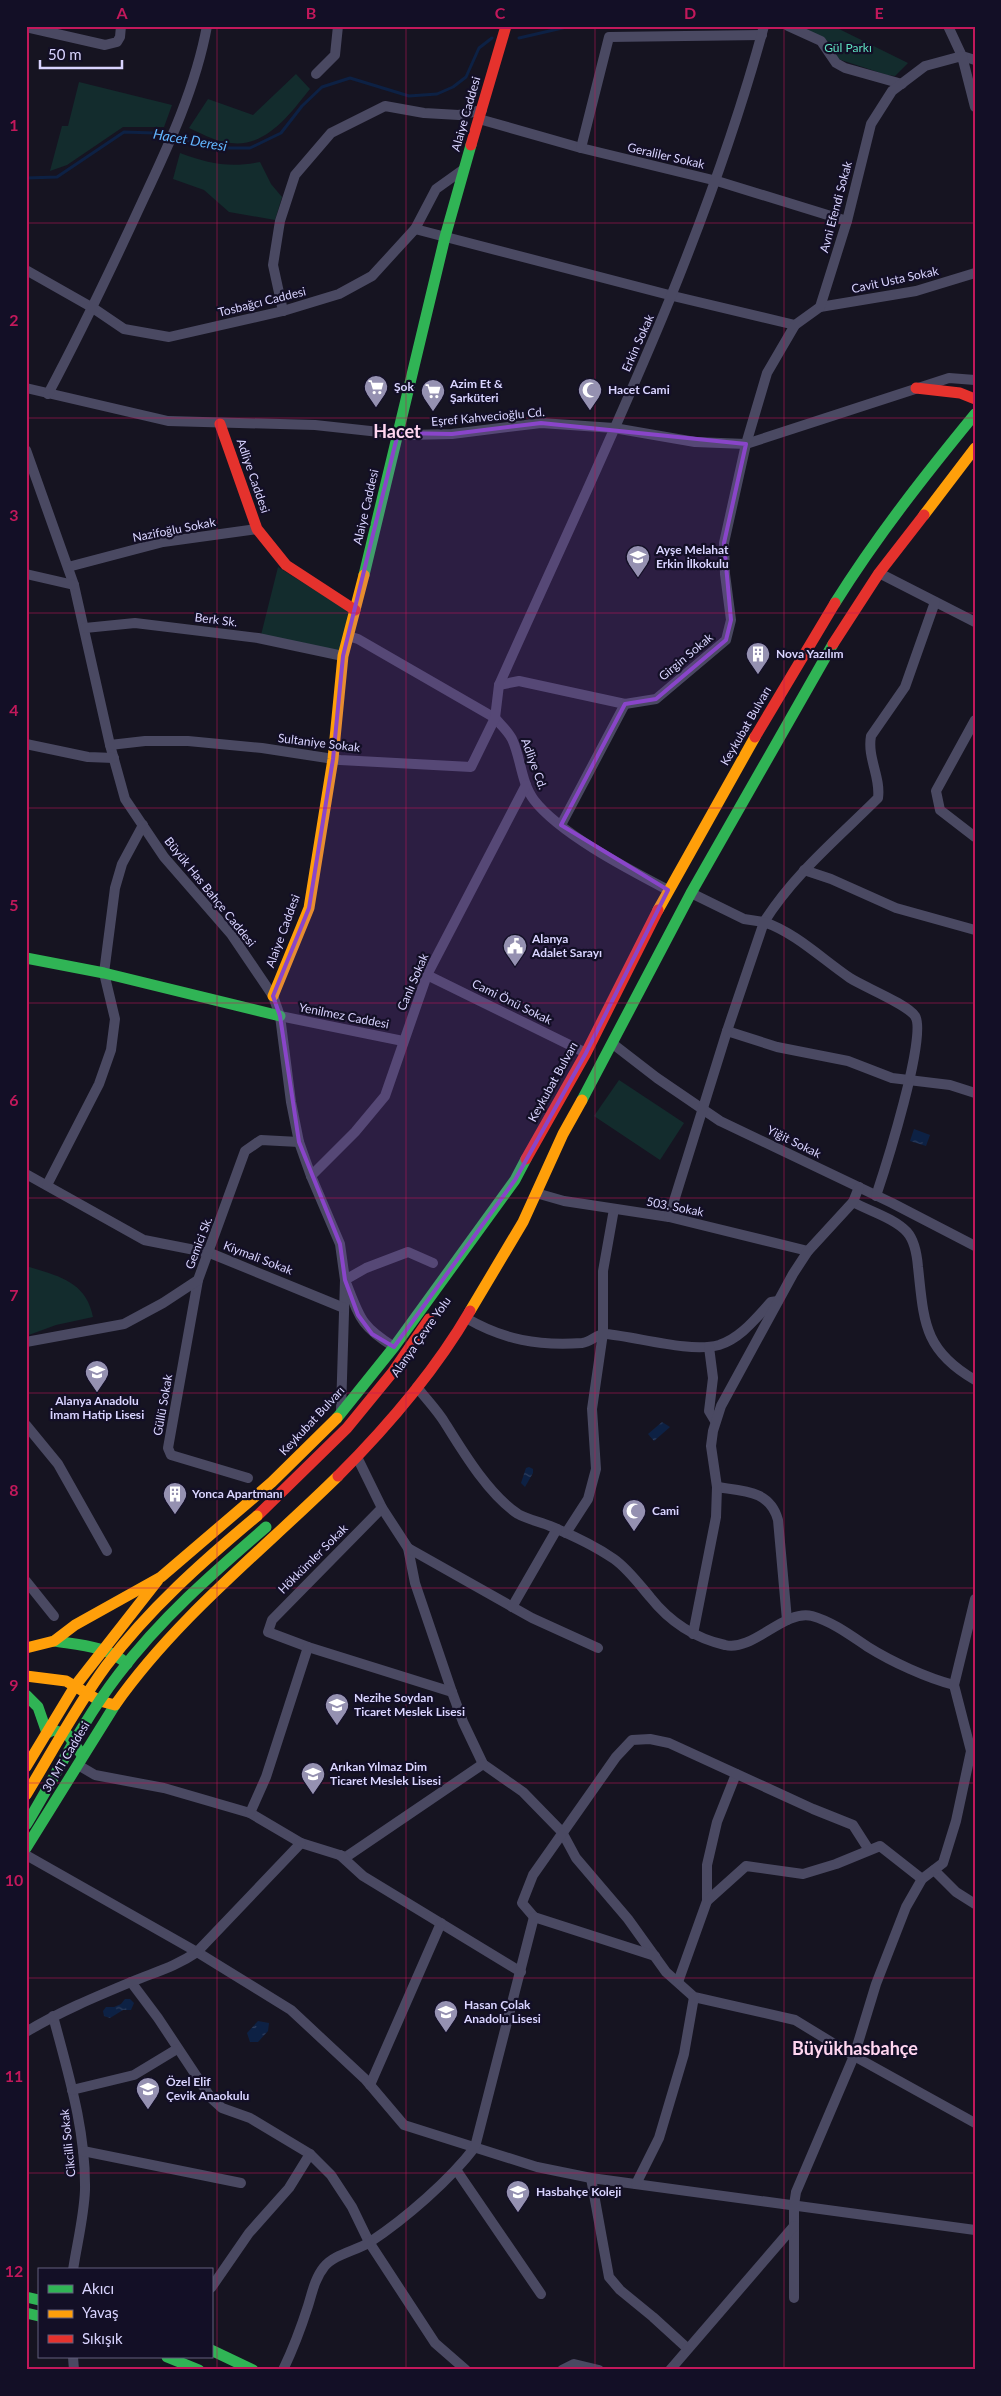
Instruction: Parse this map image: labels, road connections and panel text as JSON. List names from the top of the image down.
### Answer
{
  "streets": {
    "main road": [
      "Alaiye Caddesi",
      "Adliye Caddesi",
      "Keykubat Bulvarı",
      "Alanya Çevre Yolu",
      "30 MT Caddesi"
    ],
    "street": [
      "Geraliler Sokak",
      "Avni Efendi Sokak",
      "Cavit Usta Sokak",
      "Tosbağcı Caddesi",
      "Erkin Sokak",
      "Eşref Kahvecioğlu Cd.",
      "Nazifoğlu Sokak",
      "Berk Sk.",
      "Girgin Sokak",
      "Sultaniye Sokak",
      "Adliye Cd.",
      "Büyük Has Bahçe Caddesi",
      "Canlı Sokak",
      "Cami Önü Sokak",
      "Yenilmez Caddesi",
      "Yiğit Sokak",
      "503. Sokak",
      "Gemici Sk.",
      "Kiymali Sokak",
      "Güllü Sokak",
      "Hökkümler Sokak",
      "Cikcilli Sokak"
    ]
  },
  "crossings": [
    ["Alaiye Caddesi", "Geraliler Sokak"],
    ["Alaiye Caddesi", "Tosbağcı Caddesi"],
    ["Alaiye Caddesi", "Eşref Kahvecioğlu Cd."],
    ["Alaiye Caddesi", "Adliye Caddesi"],
    ["Alaiye Caddesi", "Berk Sk."],
    ["Alaiye Caddesi", "Sultaniye Sokak"],
    ["Alaiye Caddesi", "Adliye Cd."],
    ["Alaiye Caddesi", "Büyük Has Bahçe Caddesi"],
    ["Geraliler Sokak", "Avni Efendi Sokak"],
    ["Geraliler Sokak", "Erkin Sokak"],
    ["Avni Efendi Sokak", "Cavit Usta Sokak"],
    ["Erkin Sokak", "Eşref Kahvecioğlu Cd."],
    ["Erkin Sokak", "Girgin Sokak"],
    ["Erkin Sokak", "Sultaniye Sokak"],
    ["Erkin Sokak", "Adliye Cd."],
    ["Eşref Kahvecioğlu Cd.", "Adliye Caddesi"],
    ["Eşref Kahvecioğlu Cd.", "Girgin Sokak"],
    ["Adliye Caddesi", "Nazifoğlu Sokak"],
    ["Nazifoğlu Sokak", "Büyük Has Bahçe Caddesi"],
    ["Berk Sk.", "Büyük Has Bahçe Caddesi"],
    ["Keykubat Bulvarı", "Adliye Cd."],
    ["Keykubat Bulvarı", "Büyük Has Bahçe Caddesi"],
    ["Keykubat Bulvarı", "Cami Önü Sokak"],
    ["Keykubat Bulvarı", "Alanya Çevre Yolu"],
    ["Sultaniye Sokak", "Adliye Cd."],
    ["Sultaniye Sokak", "Büyük Has Bahçe Caddesi"],
    ["Adliye Cd.", "Canlı Sokak"],
    ["Büyük Has Bahçe Caddesi", "Canlı Sokak"],
    ["Büyük Has Bahçe Caddesi", "Yenilmez Caddesi"],
    ["Büyük Has Bahçe Caddesi", "Gemici Sk."],
    ["Büyük Has Bahçe Caddesi", "Kiymali Sokak"],
    ["Canlı Sokak", "Cami Önü Sokak"],
    ["Canlı Sokak", "Yenilmez Caddesi"],
    ["Gemici Sk.", "Kiymali Sokak"],
    ["Gemici Sk.", "Güllü Sokak"]
  ],
  "districts": ["Hacet", "Büyükhasbahçe"],
  "water": ["Hacet Deresi"],
  "parks": ["Gül Parkı"],
  "places": {
    "supermarket": ["Şok", "Azim Et & Şarküteri"],
    "mosque": ["Hacet Cami", "Cami"],
    "school or university": [
      "Ayşe Melahat Erkin İlkokulu",
      "Alanya Anadolu İmam Hatip Lisesi",
      "Nezihe Soydan Ticaret Meslek Lisesi",
      "Arıkan Yılmaz Dim Ticaret Meslek Lisesi",
      "Hasan Çolak Anadolu Lisesi",
      "Özel Elif Çevik Anaokulu",
      "Hasbahçe Koleji"
    ],
    "building": ["Nova Yazılım", "Yonca Apartmanı"],
    "public building": ["Alanya Adalet Sarayı"]
  },
  "legend": ["Akıcı", "Yavaş", "Sıkışık"],
  "scale_bar": "50 m",
  "grid": {
    "columns": [
      "A",
      "B",
      "C",
      "D",
      "E"
    ],
    "rows": [
      "1",
      "2",
      "3",
      "4",
      "5",
      "6",
      "7",
      "8",
      "9",
      "10",
      "11",
      "12"
    ]
  }
}
